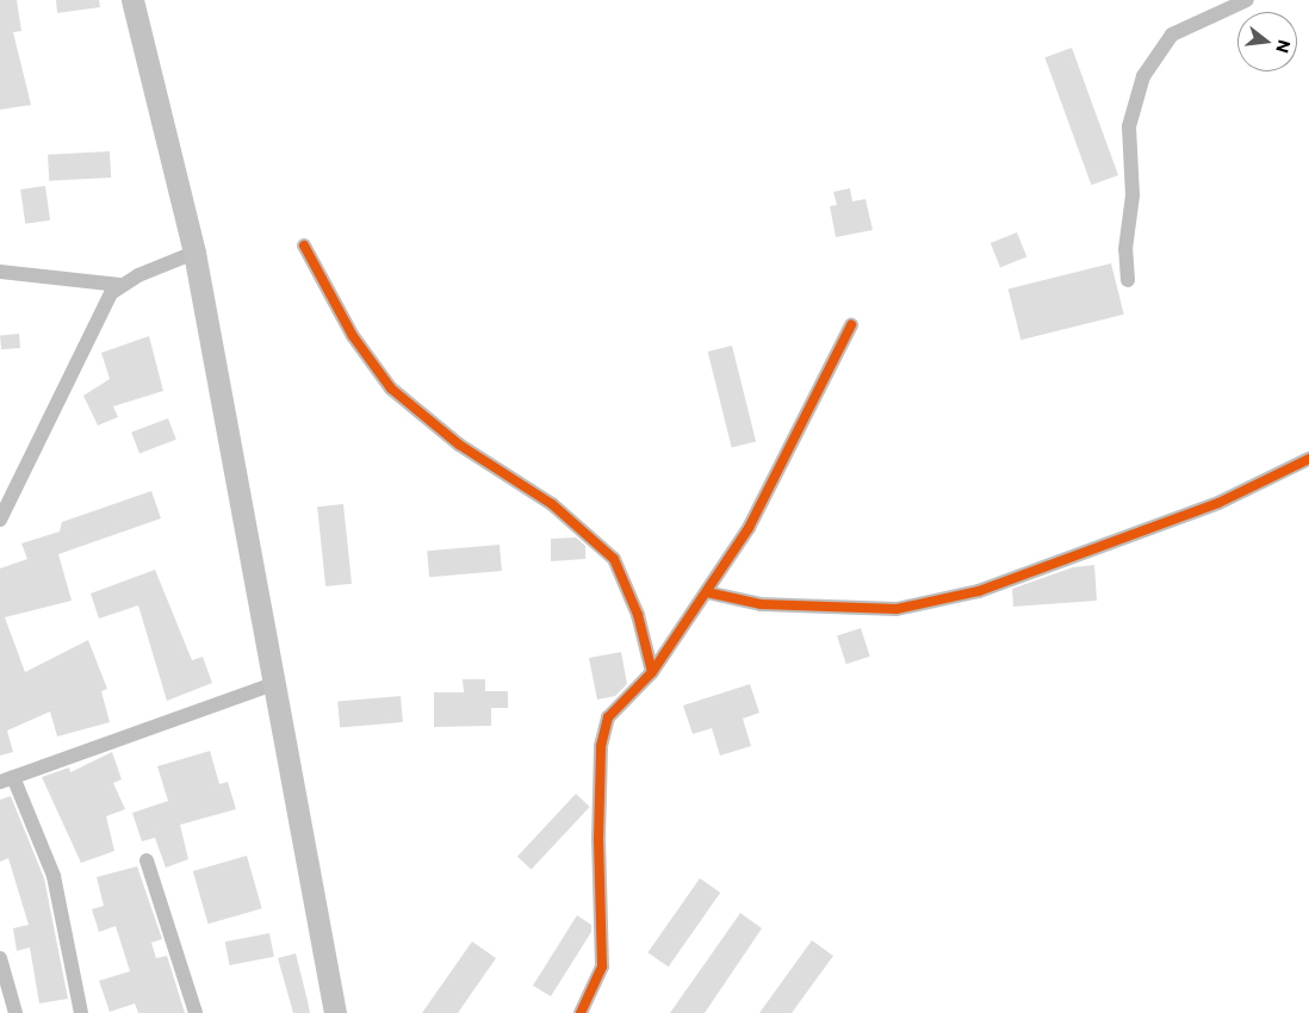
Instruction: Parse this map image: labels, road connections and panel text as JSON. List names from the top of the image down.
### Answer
{
  "north": "right"
}
